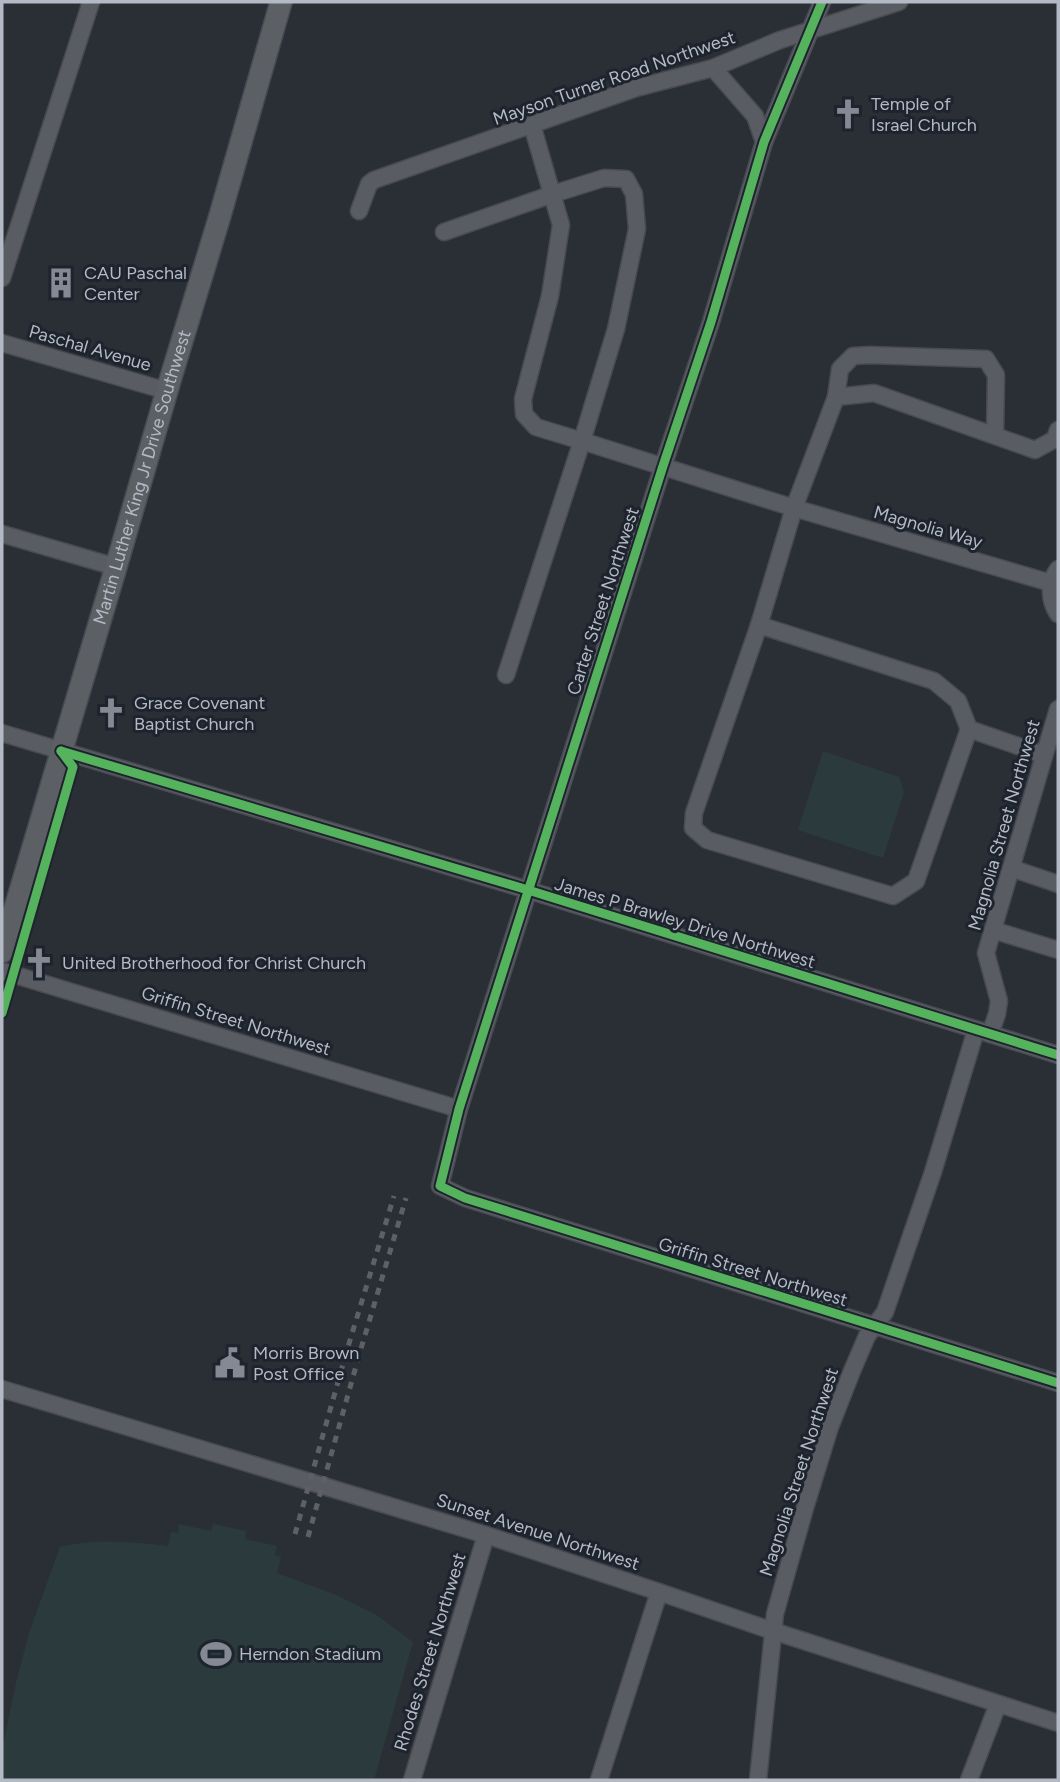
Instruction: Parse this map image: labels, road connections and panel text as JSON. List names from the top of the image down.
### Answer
{
  "streets": {
    "main road": ["Martin Luther King Jr Drive Southwest"],
    "street": [
      "Mayson Turner Road Northwest",
      "Paschal Avenue",
      "Magnolia Way",
      "Carter Street Northwest",
      "Magnolia Street Northwest",
      "James P Brawley Drive Northwest",
      "Griffin Street Northwest",
      "Sunset Avenue Northwest",
      "Rhodes Street Northwest"
    ]
  },
  "crossings": [
    ["Mayson Turner Road Northwest", "Carter Street Northwest"],
    ["Paschal Avenue", "Martin Luther King Jr Drive Southwest"],
    ["Martin Luther King Jr Drive Southwest", "James P Brawley Drive Northwest"],
    ["Magnolia Way", "Carter Street Northwest"],
    ["Carter Street Northwest", "James P Brawley Drive Northwest"],
    ["Carter Street Northwest", "Griffin Street Northwest"],
    ["Magnolia Street Northwest", "James P Brawley Drive Northwest"],
    ["Magnolia Street Northwest", "Griffin Street Northwest"],
    ["Magnolia Street Northwest", "Sunset Avenue Northwest"],
    ["Sunset Avenue Northwest", "Rhodes Street Northwest"]
  ],
  "places": {
    "church": ["Temple of Israel Church", "Grace Covenant Baptist Church", "United Brotherhood for Christ Church"],
    "building": ["CAU Paschal Center"],
    "public building": ["Morris Brown Post Office"],
    "sports": ["Herndon Stadium"]
  }
}
